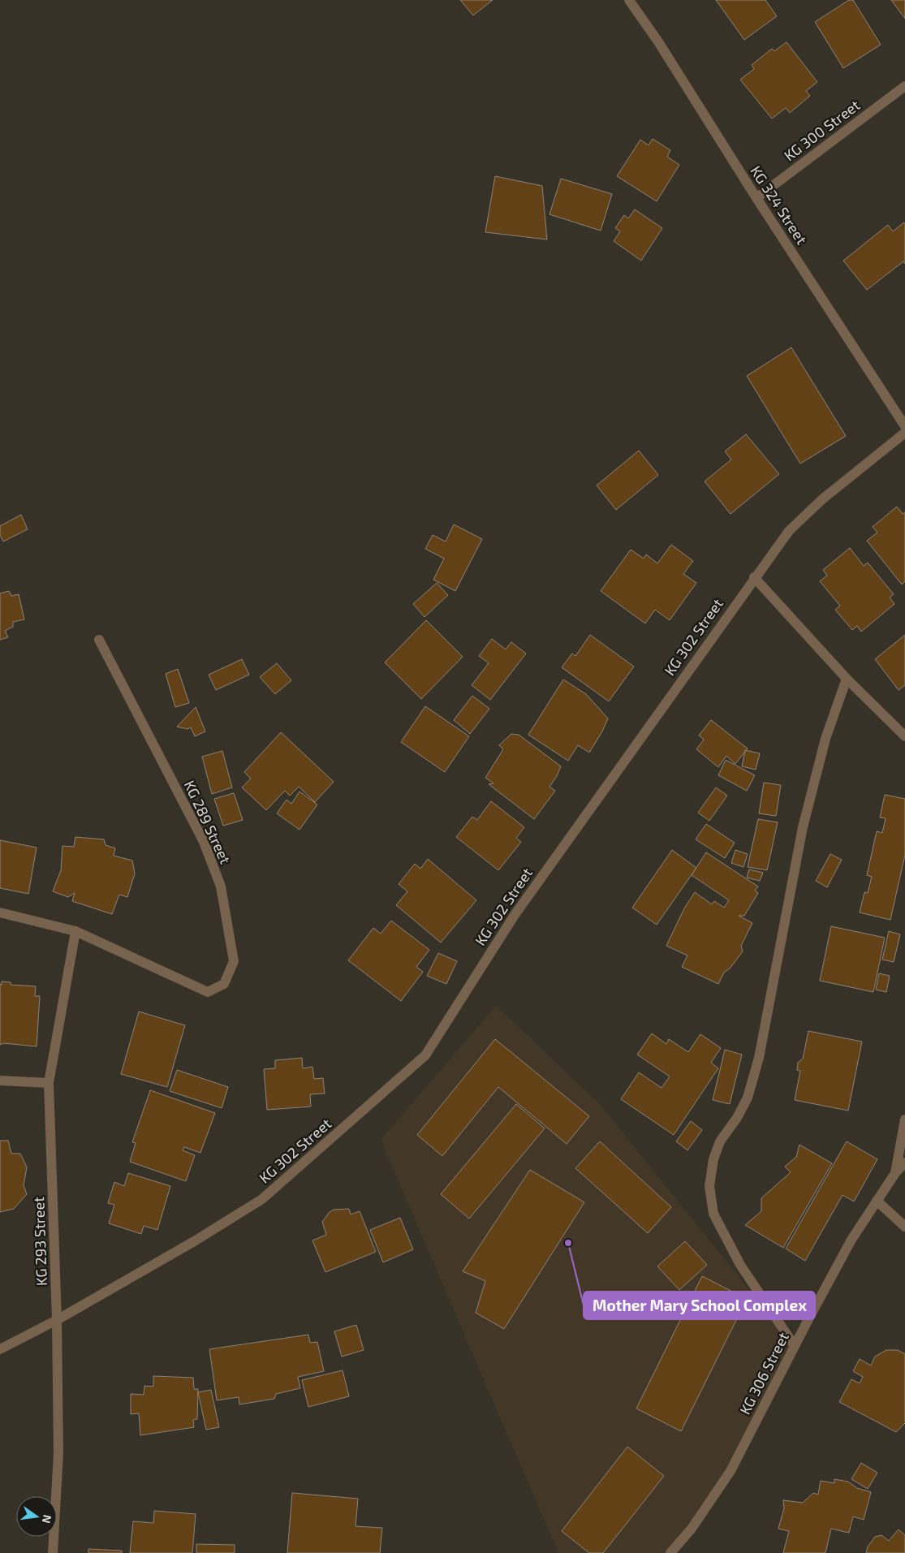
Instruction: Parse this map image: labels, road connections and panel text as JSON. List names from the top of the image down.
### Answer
{
  "streets": {
    "street": [
      "KG 300 Street",
      "KG 324 Street",
      "KG 302 Street",
      "KG 289 Street",
      "KG 293 Street",
      "KG 306 Street"
    ]
  },
  "crossings": [
    ["KG 300 Street", "KG 324 Street"],
    ["KG 302 Street", "KG 293 Street"],
    ["KG 289 Street", "KG 293 Street"]
  ],
  "places": ["Mother Mary School Complex"],
  "north": "right"
}
